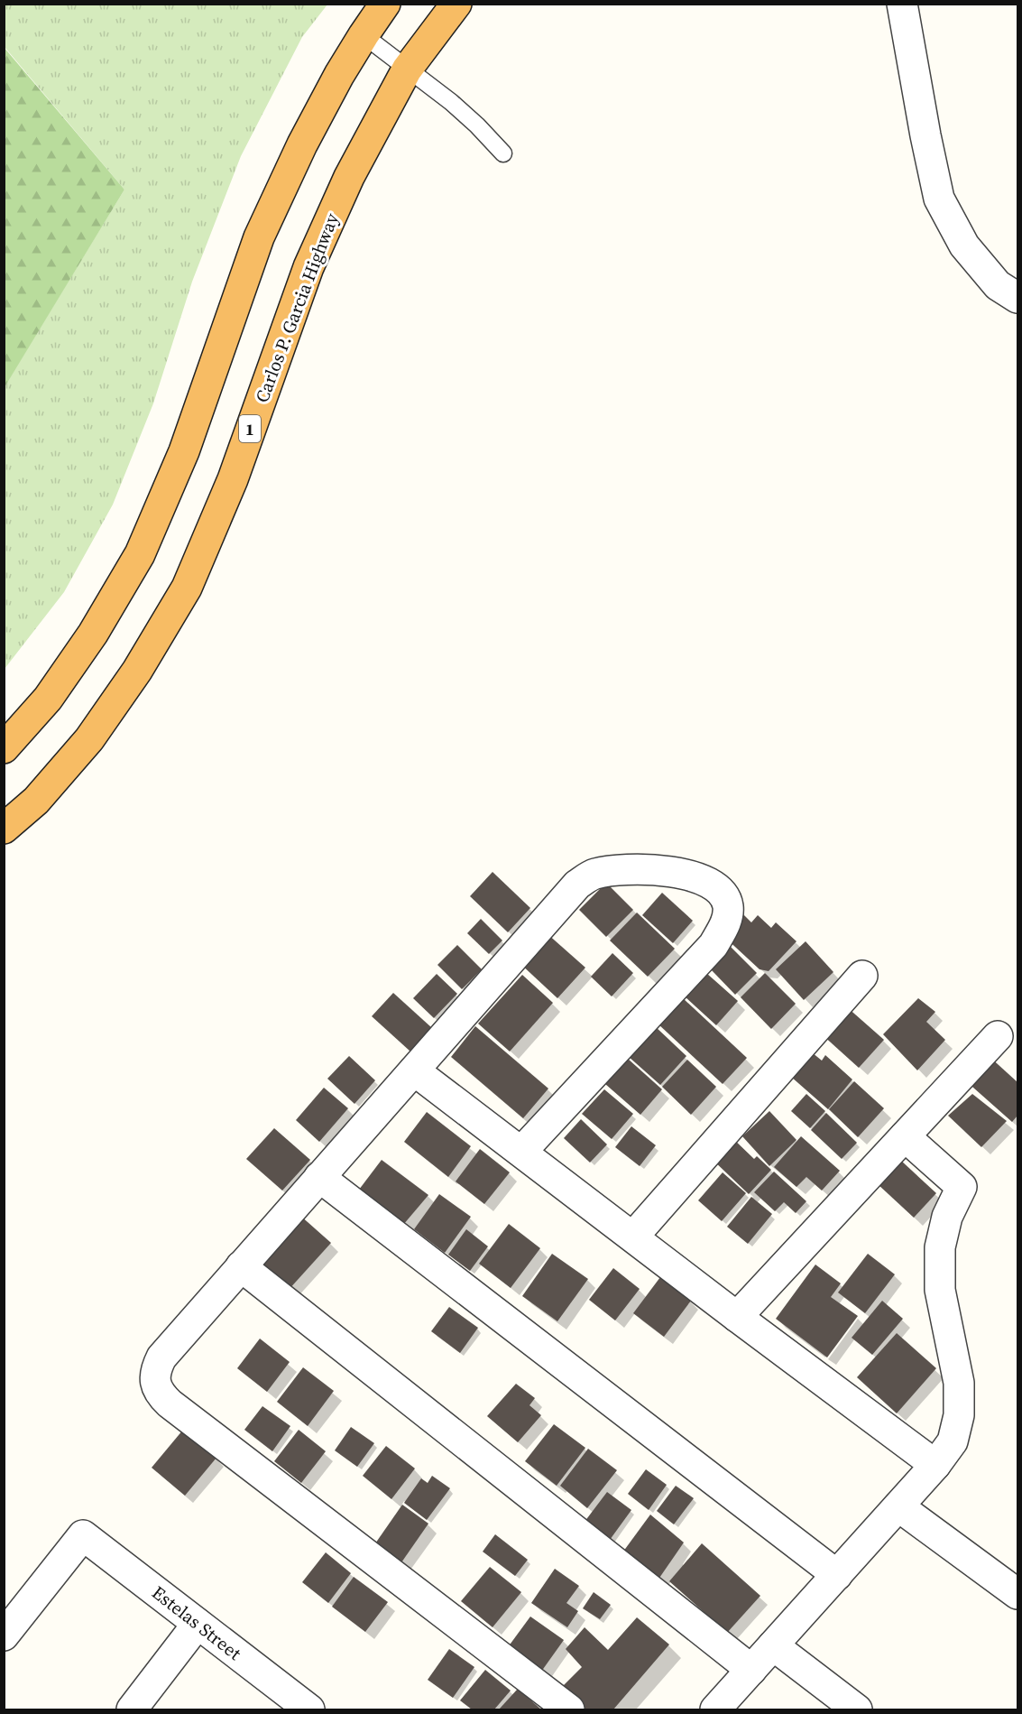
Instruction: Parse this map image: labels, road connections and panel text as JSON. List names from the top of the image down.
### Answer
{
  "streets": {
    "highway": ["Carlos P. Garcia Highway", "1"],
    "street": ["Estelas Street"]
  }
}
